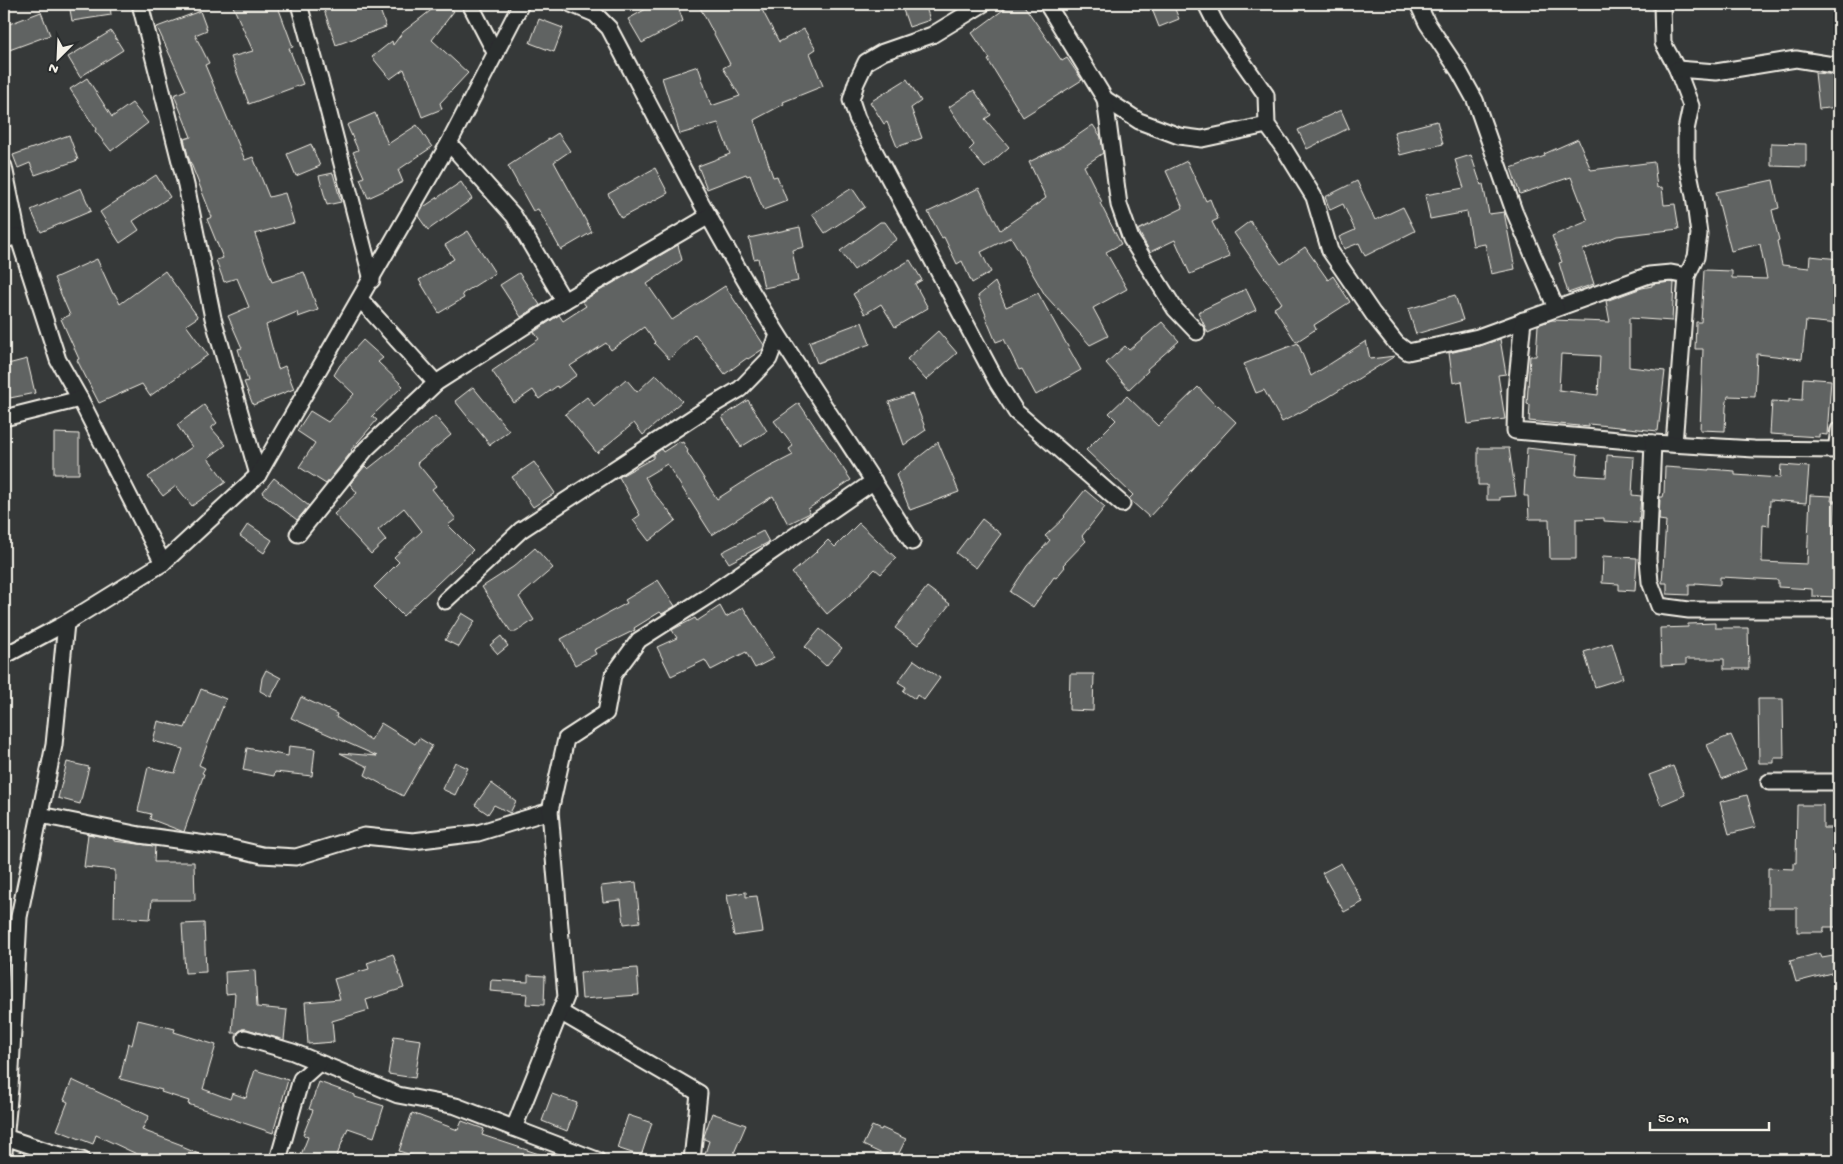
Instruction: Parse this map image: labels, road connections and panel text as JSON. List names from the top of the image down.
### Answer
{
  "scale_bar": "50 m",
  "north": "bottom left"
}
